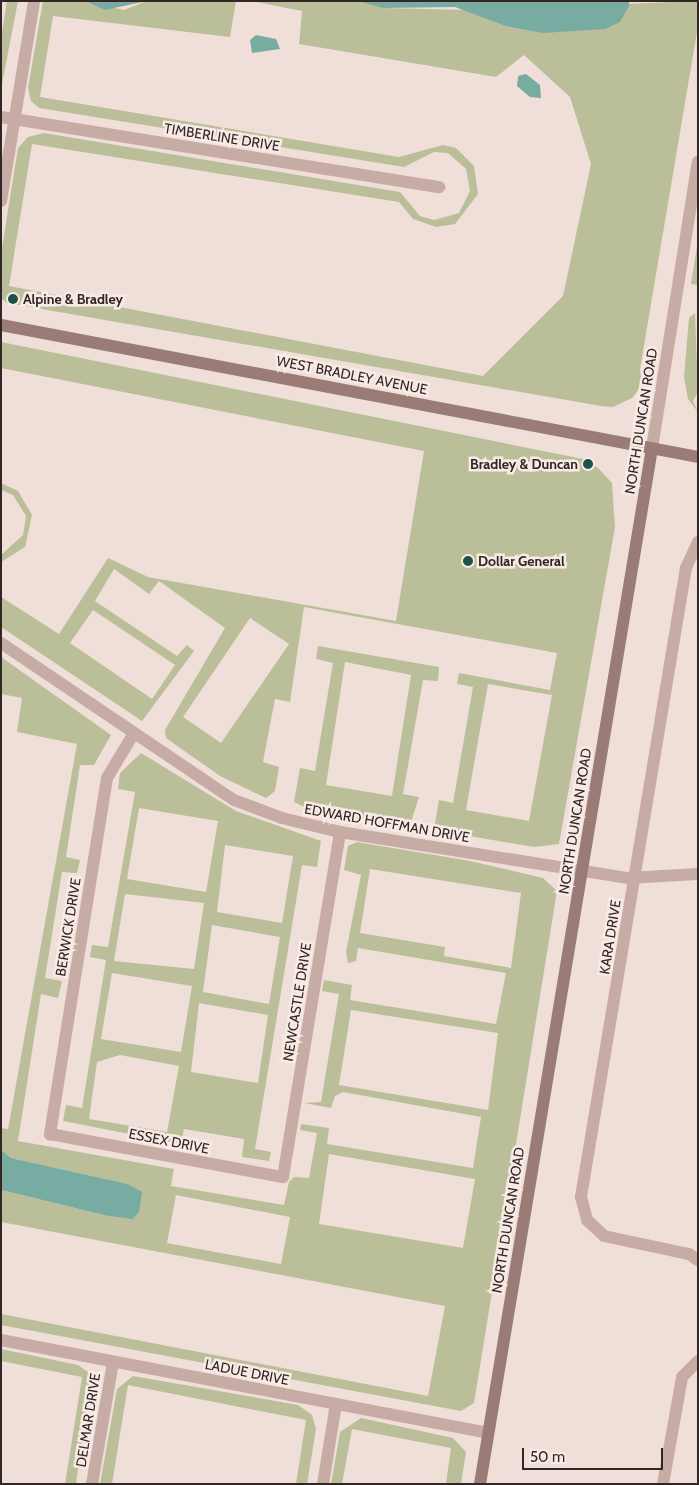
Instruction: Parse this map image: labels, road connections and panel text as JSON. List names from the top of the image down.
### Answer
{
  "streets": {
    "main road": ["WEST BRADLEY AVENUE", "NORTH DUNCAN ROAD"],
    "street": [
      "TIMBERLINE DRIVE",
      "EDWARD HOFFMAN DRIVE",
      "BERWICK DRIVE",
      "KARA DRIVE",
      "NEWCASTLE DRIVE",
      "ESSEX DRIVE",
      "LADUE DRIVE",
      "DELMAR DRIVE"
    ]
  },
  "crossings": [
    ["WEST BRADLEY AVENUE", "NORTH DUNCAN ROAD"],
    ["NORTH DUNCAN ROAD", "EDWARD HOFFMAN DRIVE"],
    ["NORTH DUNCAN ROAD", "LADUE DRIVE"],
    ["EDWARD HOFFMAN DRIVE", "BERWICK DRIVE"],
    ["EDWARD HOFFMAN DRIVE", "KARA DRIVE"],
    ["EDWARD HOFFMAN DRIVE", "NEWCASTLE DRIVE"],
    ["BERWICK DRIVE", "ESSEX DRIVE"],
    ["NEWCASTLE DRIVE", "ESSEX DRIVE"],
    ["LADUE DRIVE", "DELMAR DRIVE"]
  ],
  "places": ["Alpine & Bradley", "Bradley & Duncan", "Dollar General"],
  "scale_bar": "50 m"
}
